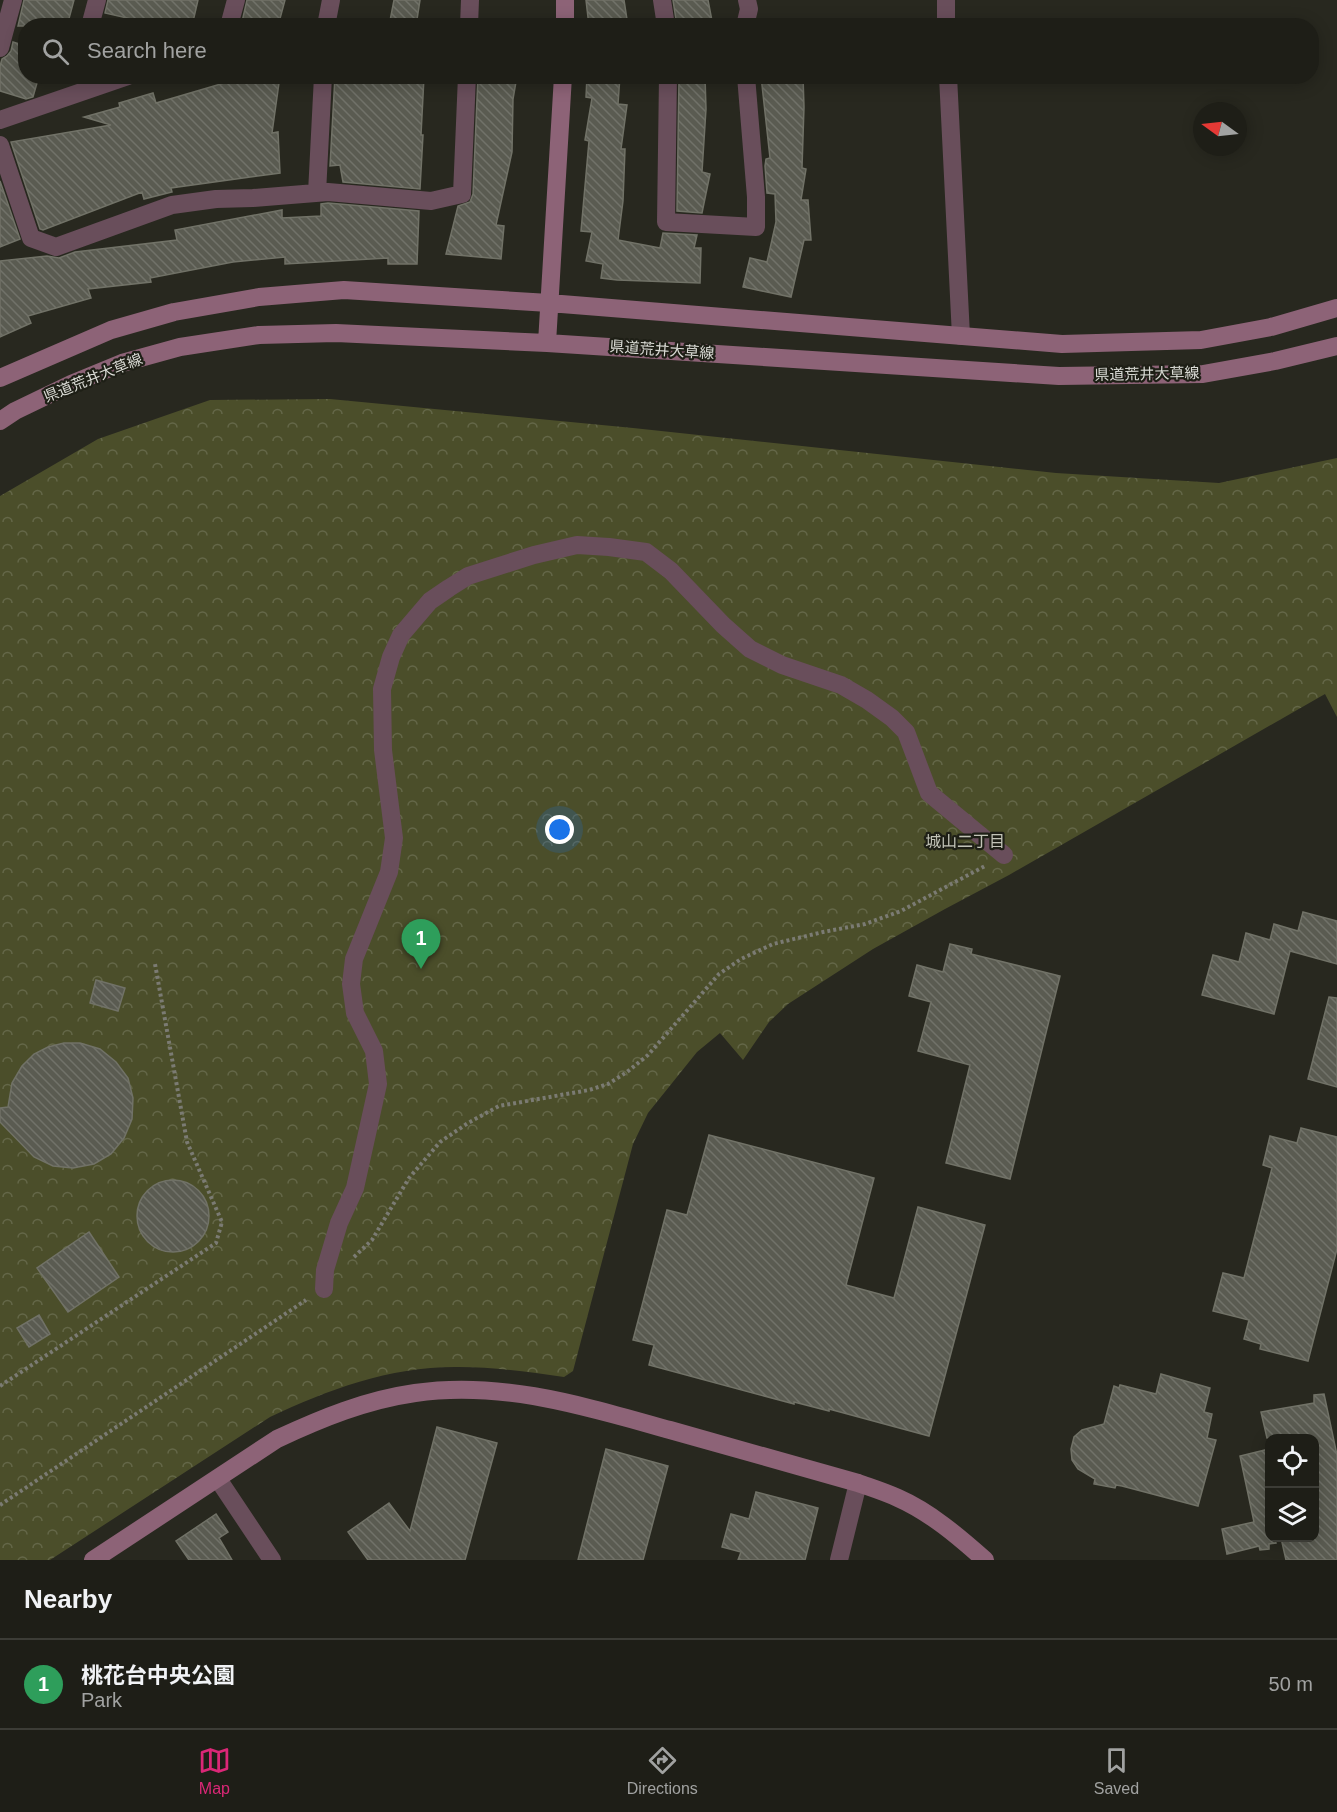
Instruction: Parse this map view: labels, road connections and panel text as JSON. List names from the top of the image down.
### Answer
{
  "streets": {
    "main road": ["県道荒井大草線"]
  },
  "districts": ["城山二丁目"],
  "north": "left",
  "page": {
    "search": "Search here",
    "pins": "1",
    "heading": "Nearby",
    "list": [
      {
        "mark": "1",
        "name": "桃花台中央公園",
        "note": "Park",
        "value": "50 m"
      }
    ],
    "nav": ["Map", "Directions", "Saved"]
  }
}
